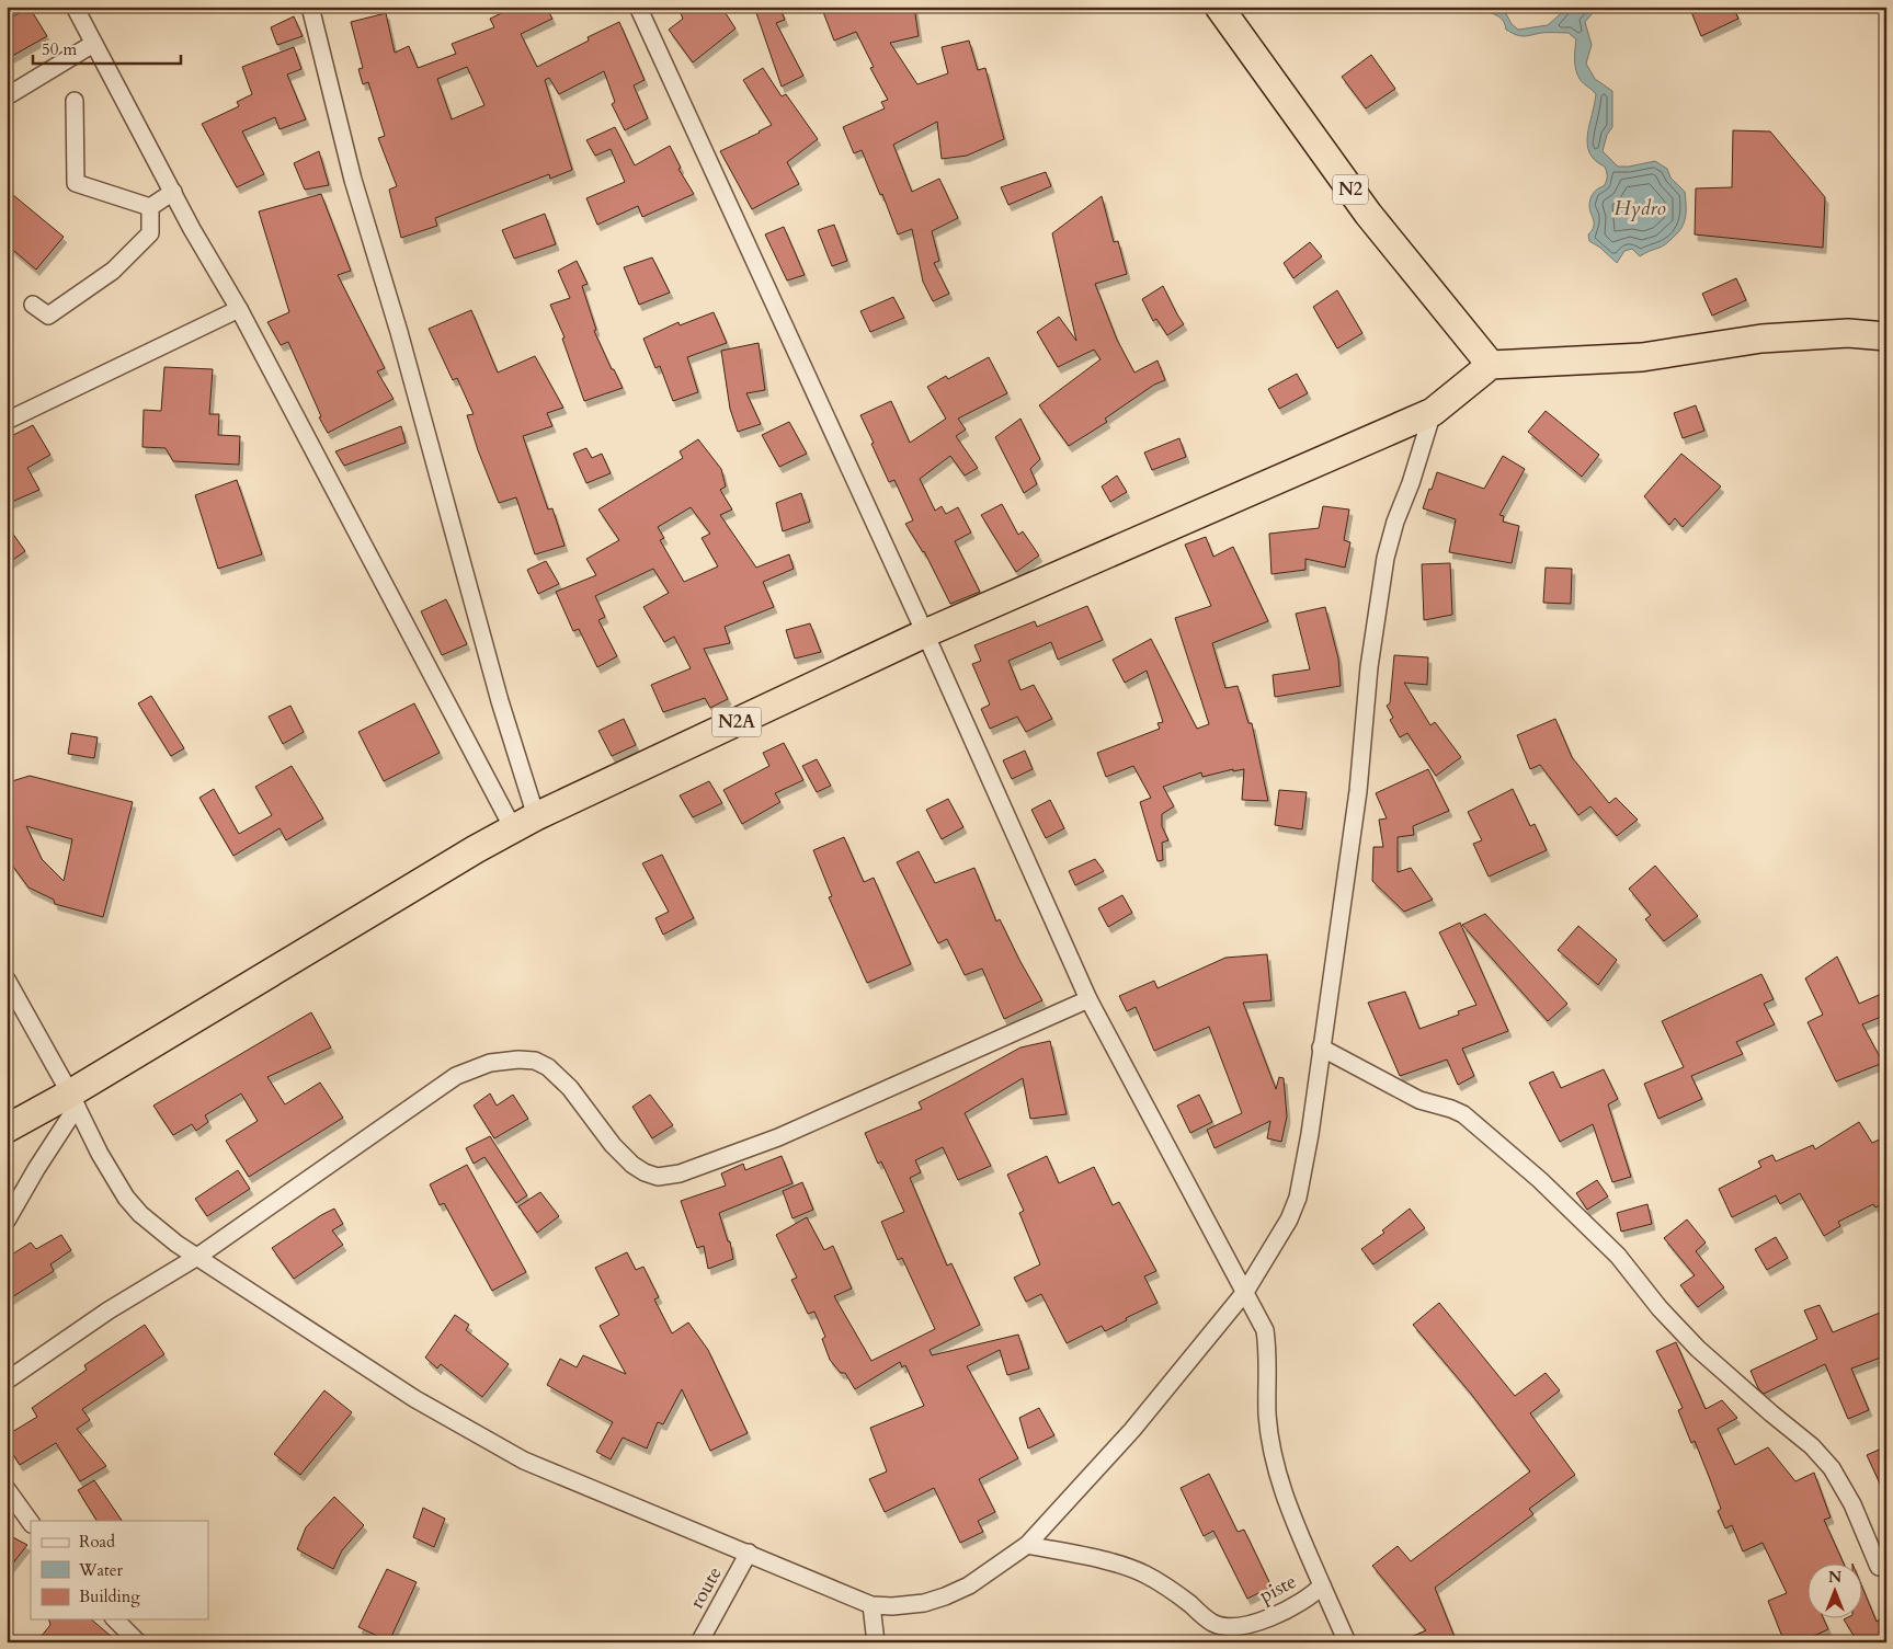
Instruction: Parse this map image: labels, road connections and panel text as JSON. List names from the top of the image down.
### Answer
{
  "streets": {
    "highway": ["N2", "N2A"],
    "street": ["route", "piste"]
  },
  "crossings": [
    ["N2", "N2A"],
    ["N2A", "piste"]
  ],
  "water": ["Hydro"],
  "legend": ["Road", "Water", "Building"],
  "scale_bar": "50 m",
  "north": "top"
}
